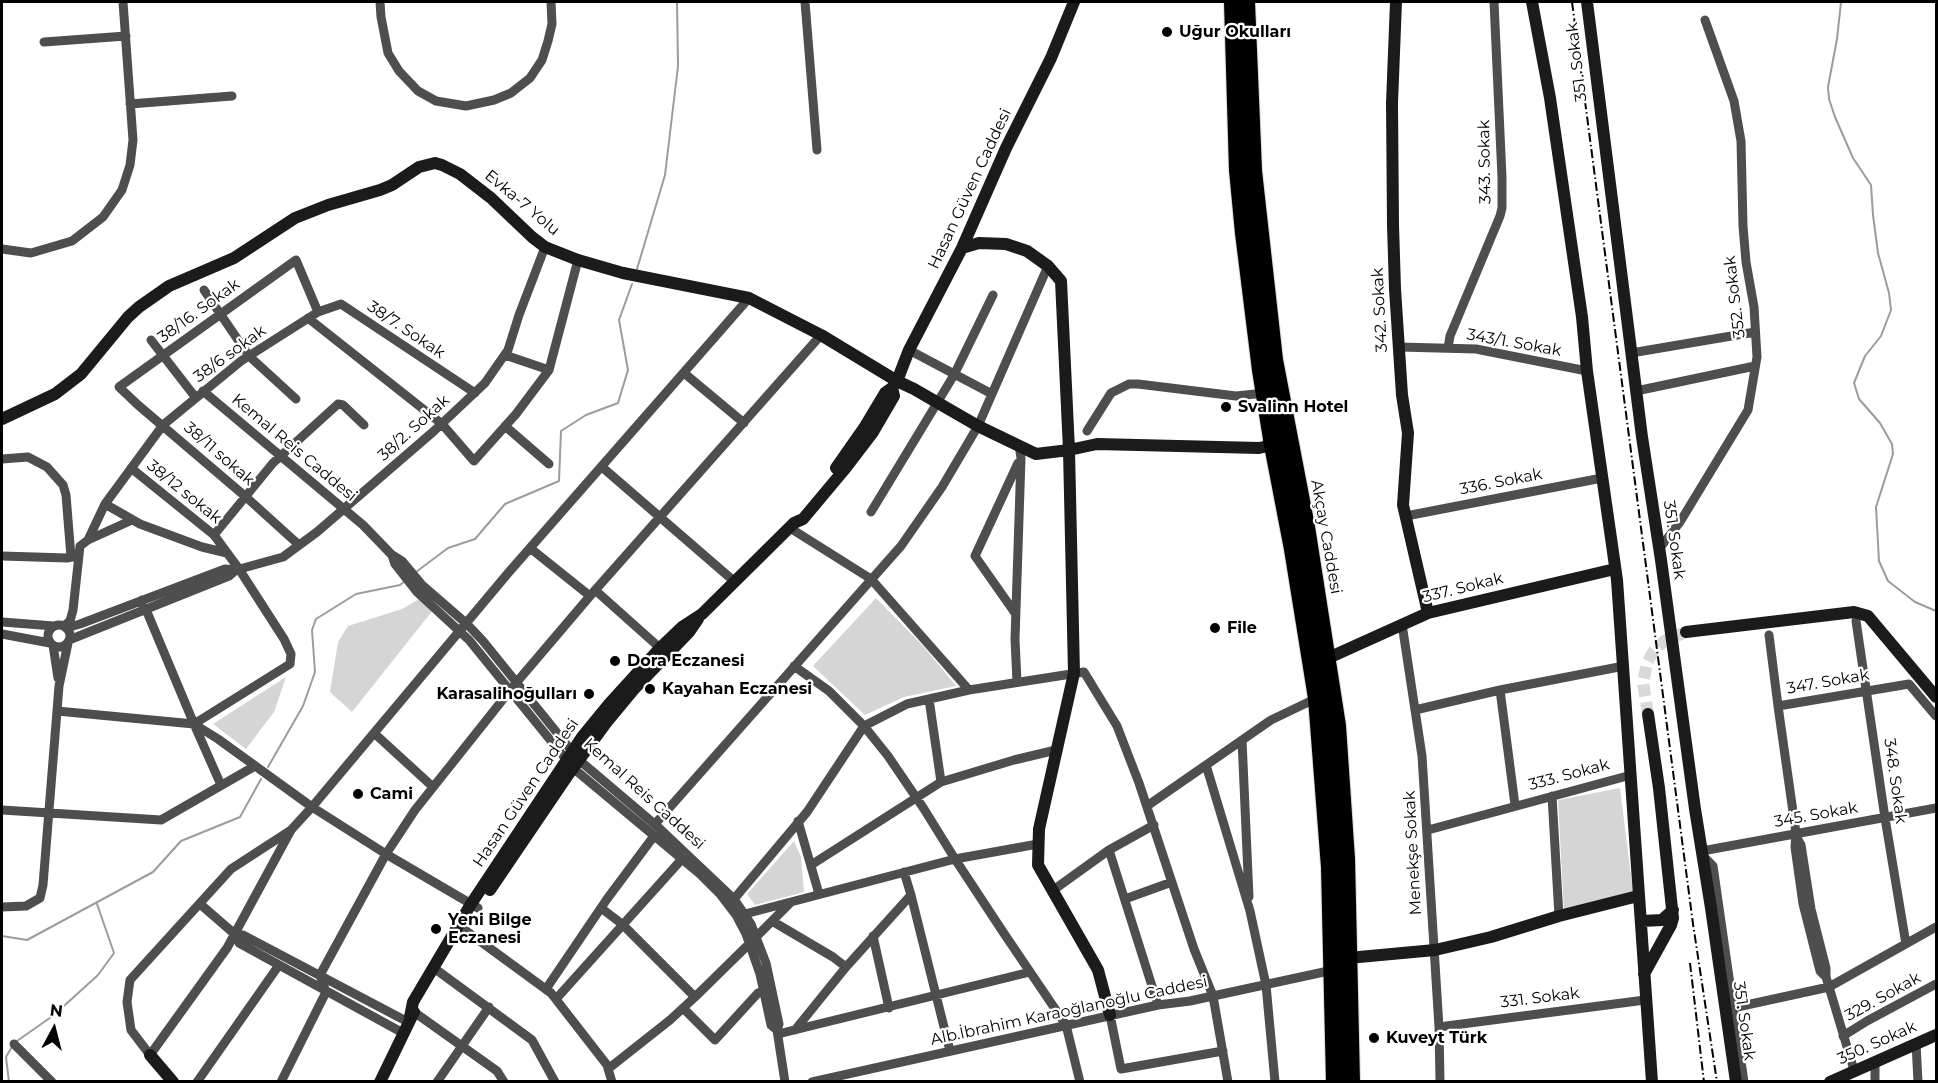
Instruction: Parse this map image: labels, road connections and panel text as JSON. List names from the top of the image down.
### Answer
{
  "streets": {
    "highway": ["Akçay Caddesi"],
    "street": [
      "351. Sokak",
      "343. Sokak",
      "Hasan Güven Caddesi",
      "Evka-7 Yolu",
      "352. Sokak",
      "342. Sokak",
      "38/16. Sokak",
      "38/7. Sokak",
      "343/1. Sokak",
      "38/6 sokak",
      "38/2. Sokak",
      "Kemal Reis Caddesi",
      "38/11 sokak",
      "336. Sokak",
      "38/12 sokak",
      "337. Sokak",
      "347. Sokak",
      "333. Sokak",
      "348. Sokak",
      "345. Sokak",
      "Menekşe Sokak",
      "329. Sokak",
      "331. Sokak",
      "Alb.İbrahim Karaoğlanoğlu Caddesi",
      "350. Sokak"
    ]
  },
  "crossings": [
    ["351. Sokak", "352. Sokak"],
    ["351. Sokak", "345. Sokak"],
    ["343. Sokak", "343/1. Sokak"],
    ["Hasan Güven Caddesi", "Evka-7 Yolu"],
    ["Hasan Güven Caddesi", "Kemal Reis Caddesi"],
    ["Evka-7 Yolu", "38/2. Sokak"],
    ["342. Sokak", "343/1. Sokak"],
    ["342. Sokak", "336. Sokak"],
    ["342. Sokak", "337. Sokak"],
    ["38/16. Sokak", "38/7. Sokak"],
    ["38/16. Sokak", "38/6 sokak"],
    ["38/16. Sokak", "Kemal Reis Caddesi"],
    ["38/16. Sokak", "38/11 sokak"],
    ["38/7. Sokak", "38/6 sokak"],
    ["38/7. Sokak", "38/2. Sokak"],
    ["38/6 sokak", "Kemal Reis Caddesi"],
    ["38/6 sokak", "38/11 sokak"],
    ["38/6 sokak", "38/12 sokak"],
    ["38/2. Sokak", "Kemal Reis Caddesi"],
    ["38/2. Sokak", "38/11 sokak"],
    ["38/2. Sokak", "38/12 sokak"],
    ["Akçay Caddesi", "337. Sokak"],
    ["Akçay Caddesi", "Alb.İbrahim Karaoğlanoğlu Caddesi"],
    ["337. Sokak", "Menekşe Sokak"],
    ["347. Sokak", "348. Sokak"],
    ["347. Sokak", "345. Sokak"],
    ["347. Sokak", "329. Sokak"],
    ["347. Sokak", "350. Sokak"],
    ["333. Sokak", "Menekşe Sokak"],
    ["348. Sokak", "345. Sokak"],
    ["Menekşe Sokak", "331. Sokak"]
  ],
  "places": [
    "Uğur Okulları",
    "Svalinn Hotel",
    "File",
    "Dora Eczanesi",
    "Kayahan Eczanesi",
    "Karasalihoğulları",
    "Cami",
    "Yeni Bilge Eczanesi",
    "Kuveyt Türk"
  ],
  "north": "top"
}
